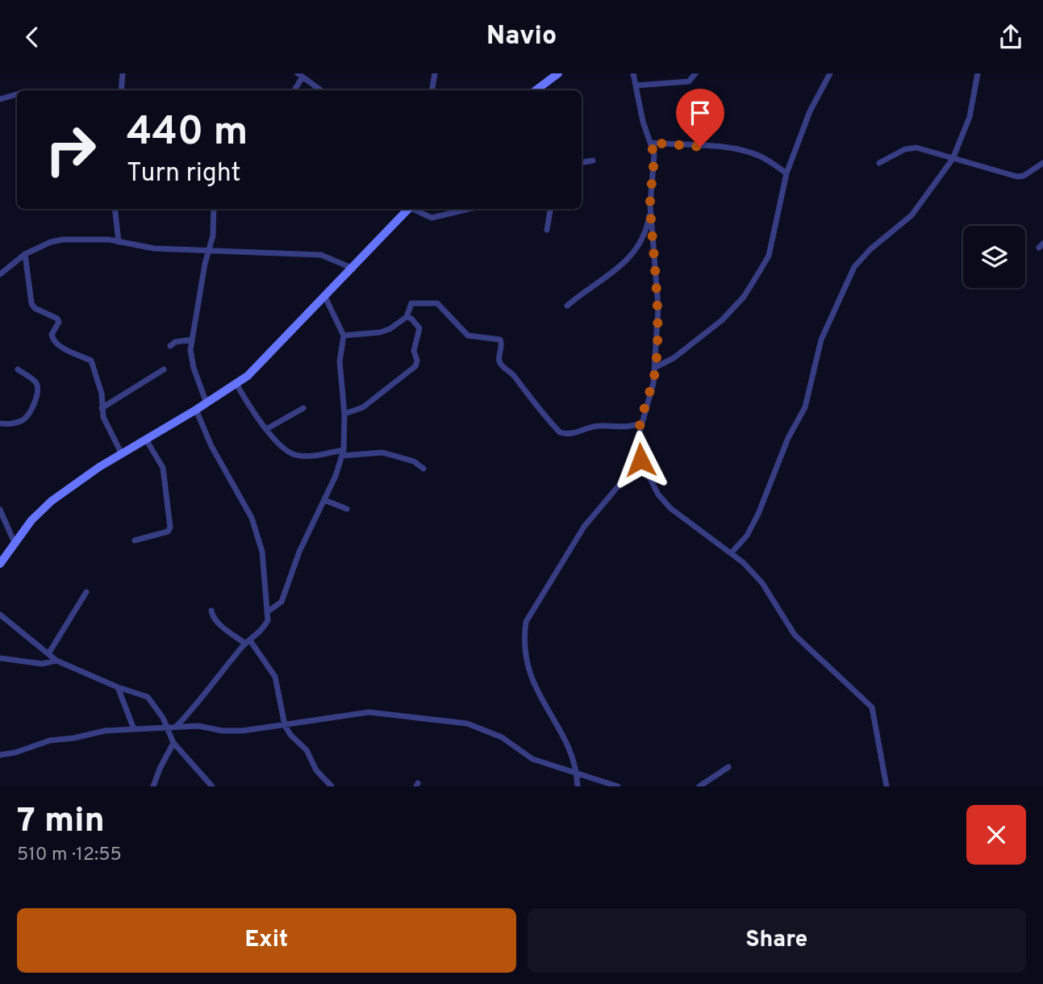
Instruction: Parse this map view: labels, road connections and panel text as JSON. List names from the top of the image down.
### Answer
{
  "page": {
    "header": "Navio",
    "turn": ["440 m", "Turn right"],
    "heading": ["7 min", "510 m · 12:55"],
    "buttons": ["Exit", "Share"]
  }
}
